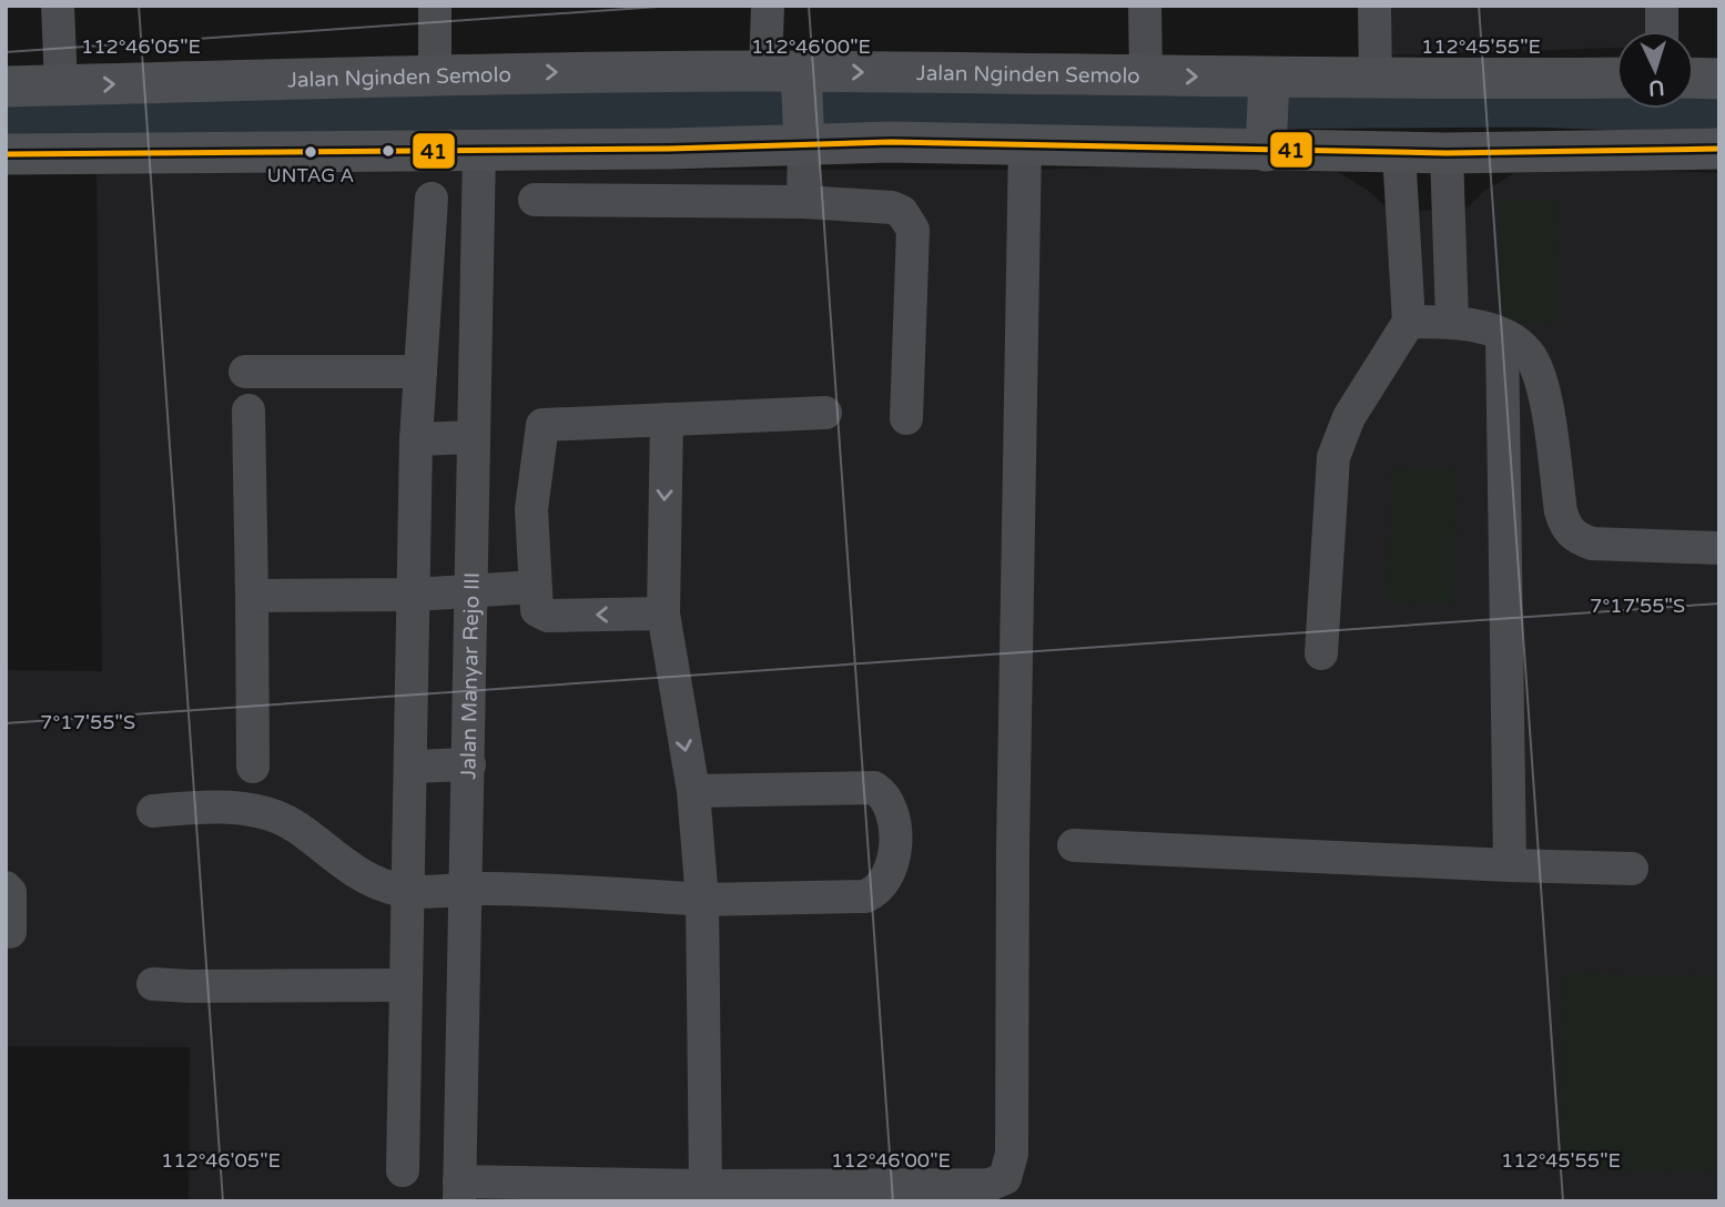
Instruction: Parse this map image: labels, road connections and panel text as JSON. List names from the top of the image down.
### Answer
{
  "streets": {
    "main road": ["Jalan Nginden Semolo"],
    "street": ["Jalan Manyar Rejo III"]
  },
  "crossings": [
    ["Jalan Nginden Semolo", "Jalan Manyar Rejo III"]
  ],
  "places": ["UNTAG A"],
  "lines": ["transit line 41"],
  "north": "bottom",
  "coordinates": [
    "112°46'05\"E",
    "112°46'00\"E",
    "112°45'55\"E",
    "7°17'55\"S"
  ]
}
